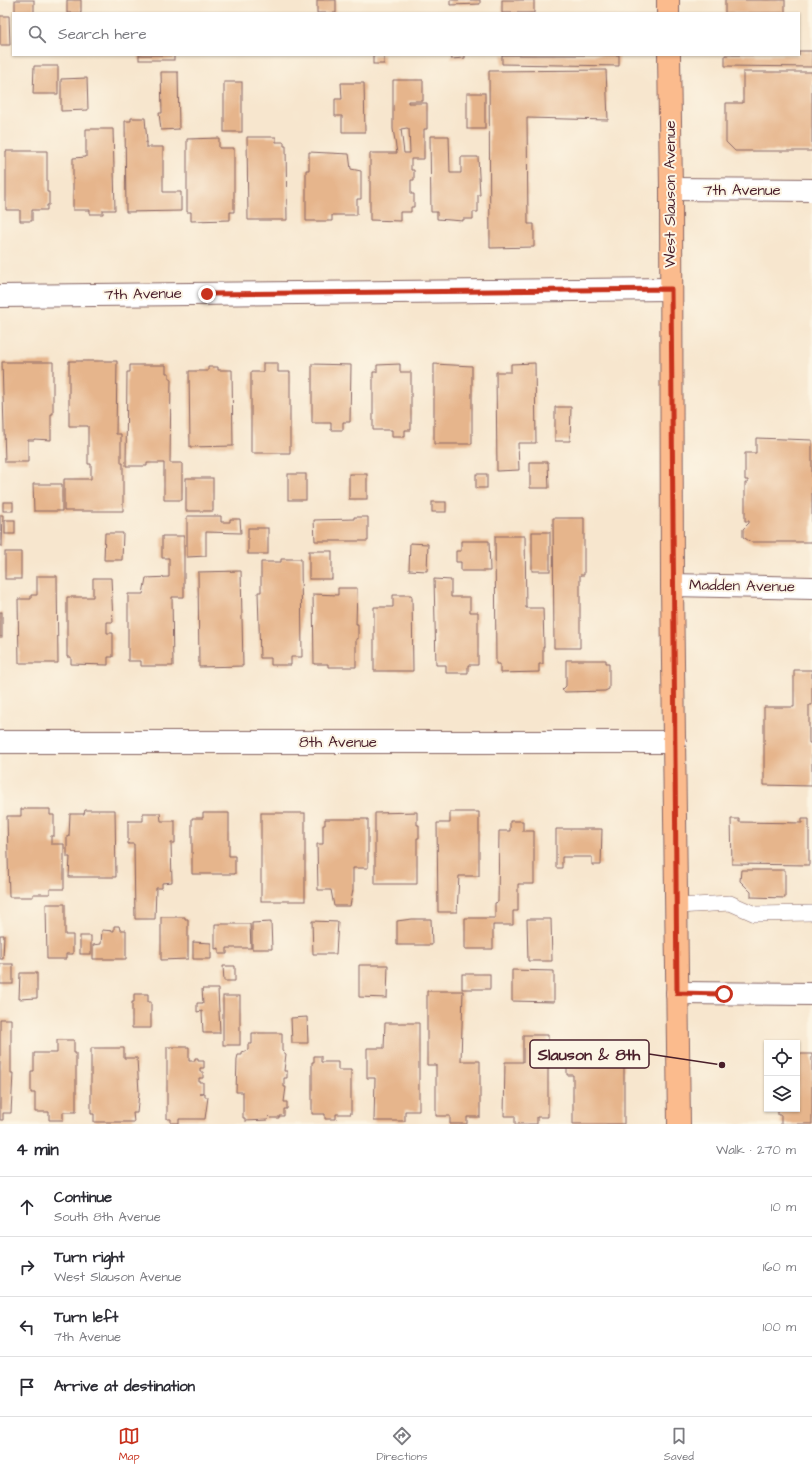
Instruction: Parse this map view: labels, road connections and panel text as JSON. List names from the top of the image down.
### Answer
{
  "streets": {
    "main road": ["West Slauson Avenue"],
    "street": ["7th Avenue", "Madden Avenue", "8th Avenue"]
  },
  "crossings": [
    ["7th Avenue", "West Slauson Avenue"],
    ["West Slauson Avenue", "Madden Avenue"],
    ["West Slauson Avenue", "8th Avenue"]
  ],
  "places": ["Slauson & 8th"],
  "page": {
    "search": "Search here",
    "heading": ["4 min", "Walk · 270 m"],
    "list": [
      ["Continue", "South 8th Avenue", "10 m"],
      ["Turn right", "West Slauson Avenue", "160 m"],
      ["Turn left", "7th Avenue", "100 m"],
      "Arrive at destination"
    ],
    "nav": ["Map", "Directions", "Saved"]
  }
}
